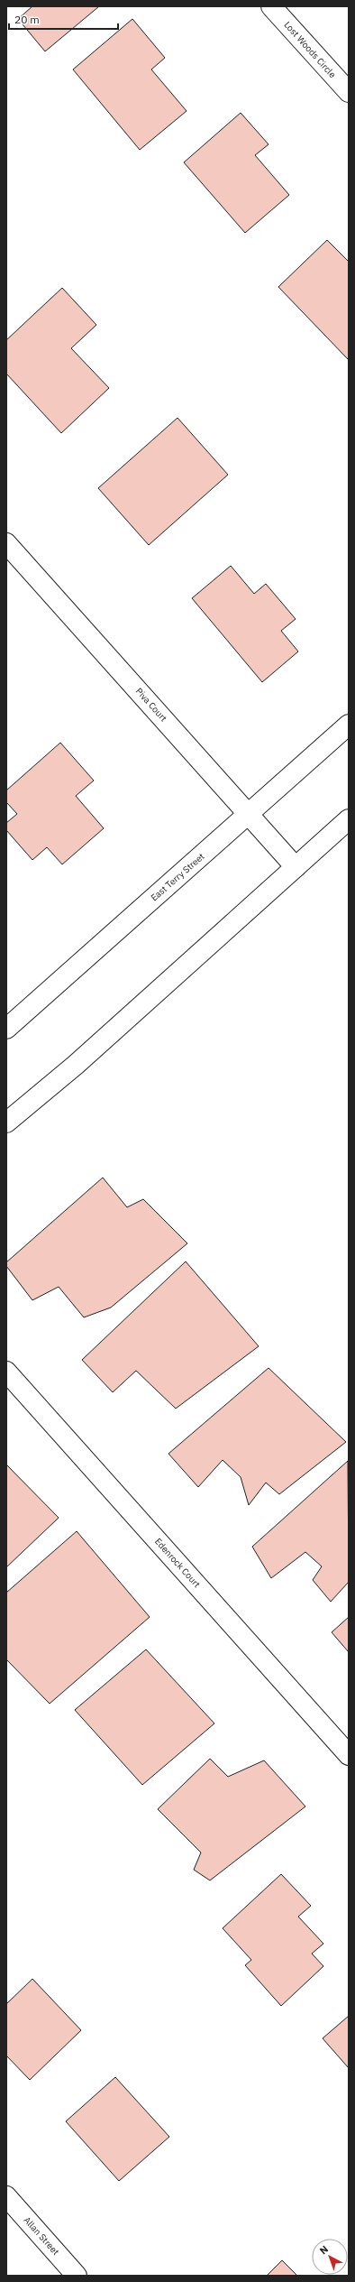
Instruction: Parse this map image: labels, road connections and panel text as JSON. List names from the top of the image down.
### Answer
{
  "streets": {
    "street": [
      "Lost Woods Circle",
      "Piva Court",
      "East Terry Street",
      "Edenrock Court",
      "Allan Street"
    ]
  },
  "crossings": [
    ["Piva Court", "East Terry Street"]
  ],
  "scale_bar": "20 m",
  "north": "top left"
}
